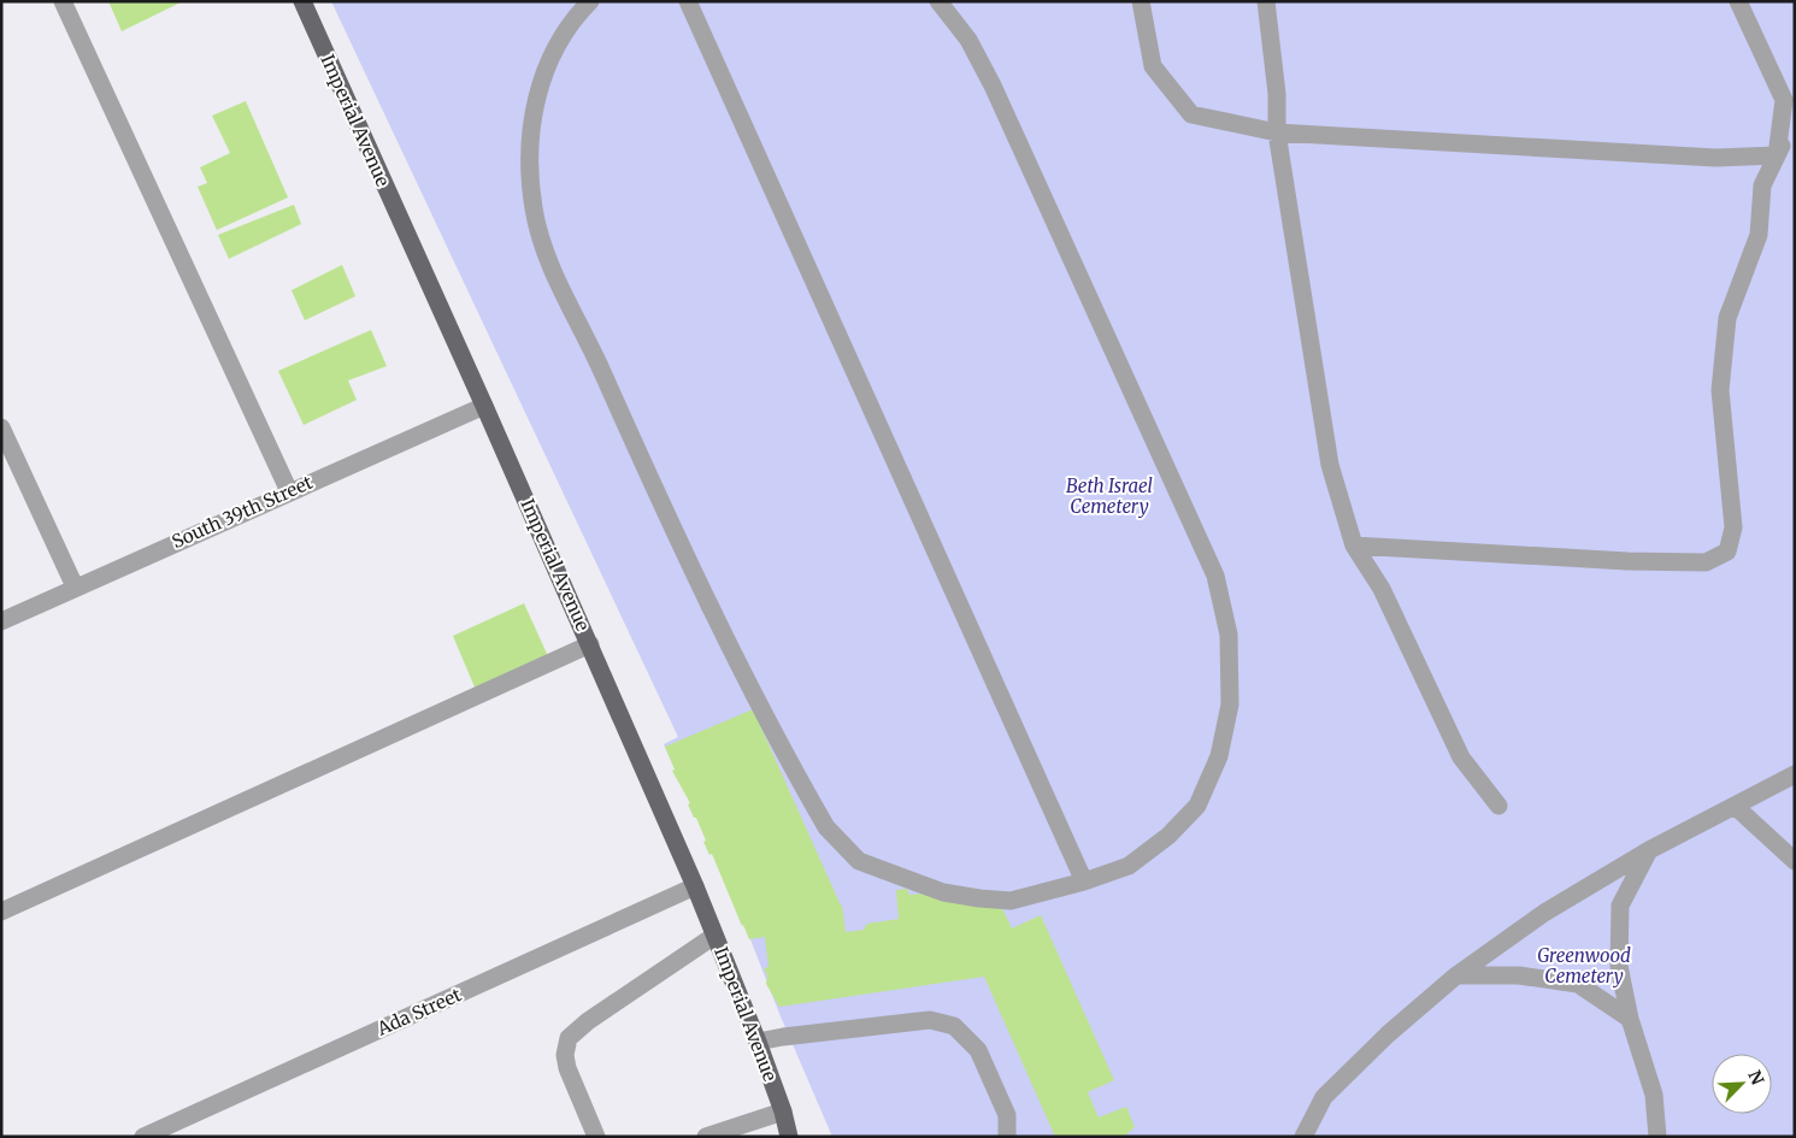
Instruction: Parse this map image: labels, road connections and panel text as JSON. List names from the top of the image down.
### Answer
{
  "streets": {
    "main road": ["Imperial Avenue"],
    "street": ["South 39th Street", "Ada Street"]
  },
  "crossings": [
    ["Imperial Avenue", "South 39th Street"],
    ["Imperial Avenue", "Ada Street"]
  ],
  "parks": ["Beth Israel Cemetery", "Greenwood Cemetery"],
  "north": "top right"
}
